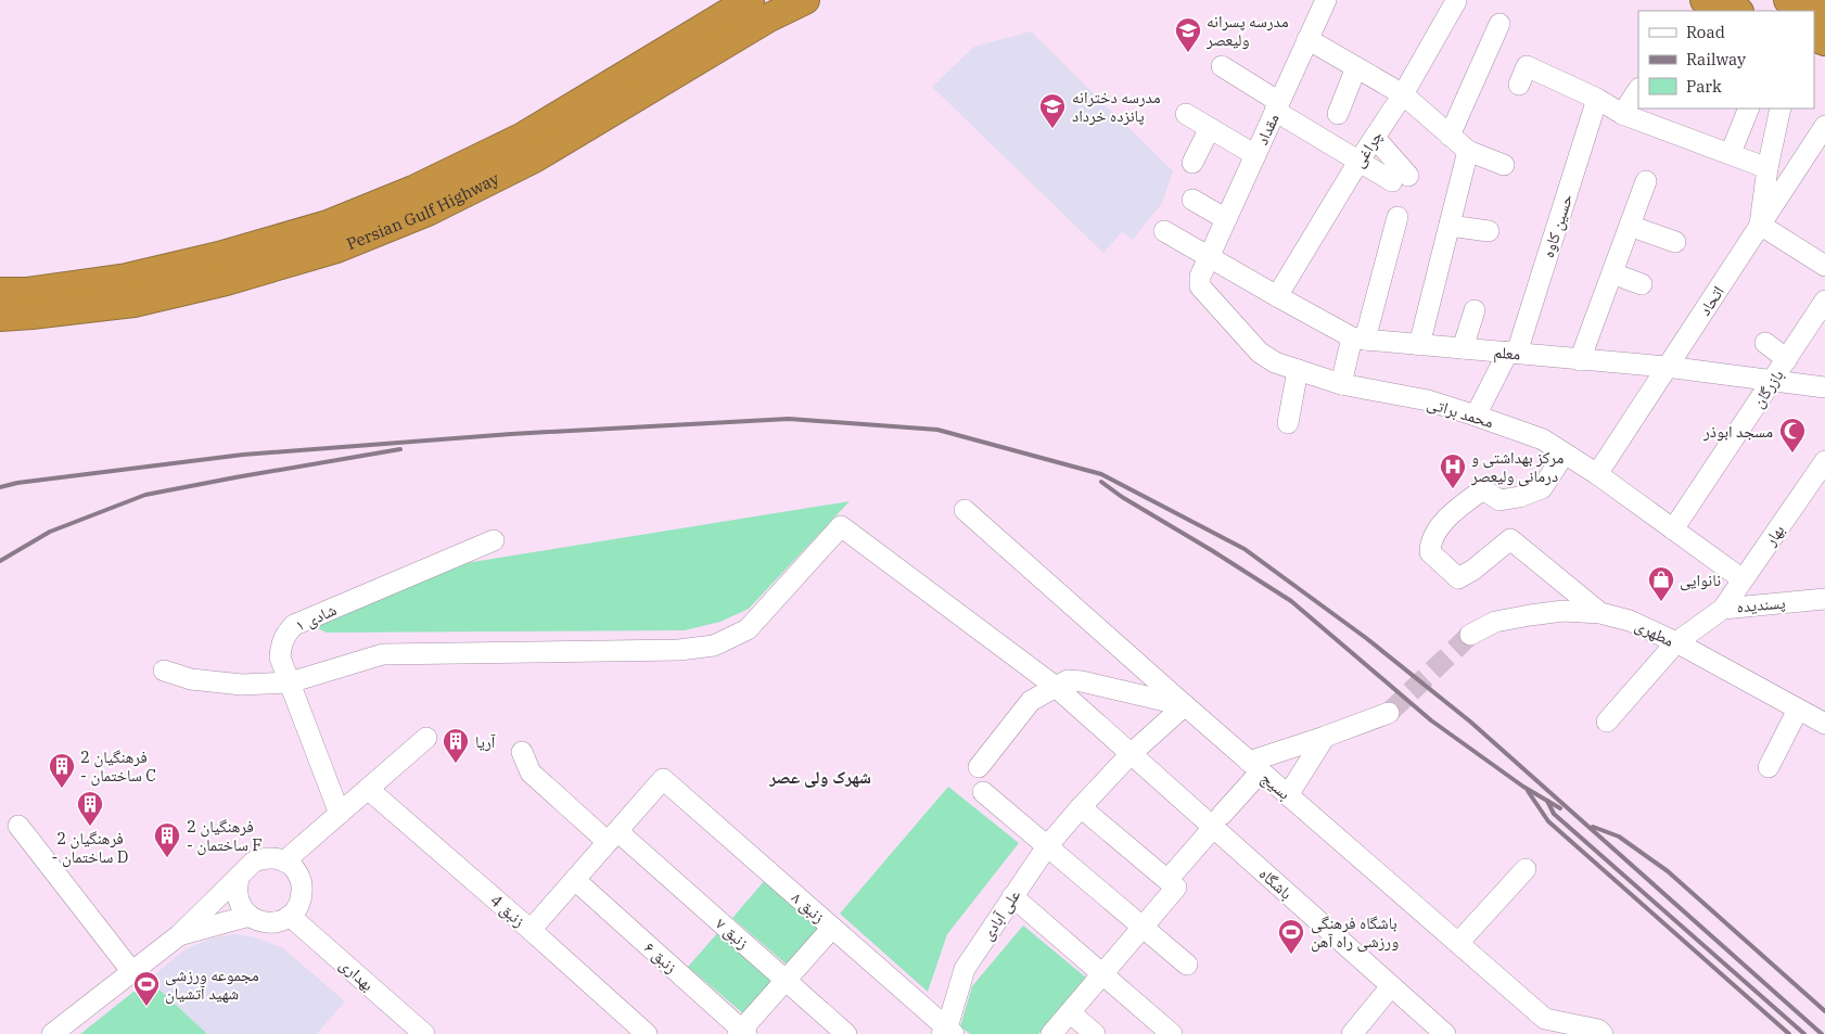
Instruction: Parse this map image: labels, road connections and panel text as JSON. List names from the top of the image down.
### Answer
{
  "streets": {
    "highway": ["Persian Gulf Highway"],
    "street": [
      "مقداد",
      "چراغی",
      "حسین کاوه",
      "اتحاد",
      "معلم",
      "بازرگان",
      "محمد براتی",
      "بهار",
      "پسندیده",
      "شادی ۱",
      "مطهری",
      "بسیج",
      "باشگاه",
      "زنبق ۸",
      "زنبق 4",
      "علی آبادی",
      "زنبق ۷",
      "زنبق ۶",
      "بهداری"
    ]
  },
  "crossings": [
    ["مقداد", "معلم"],
    ["مقداد", "محمد براتی"],
    ["چراغی", "معلم"],
    ["حسین کاوه", "معلم"],
    ["حسین کاوه", "محمد براتی"],
    ["اتحاد", "معلم"],
    ["اتحاد", "محمد براتی"],
    ["معلم", "بازرگان"],
    ["معلم", "محمد براتی"],
    ["بازرگان", "محمد براتی"],
    ["محمد براتی", "بهار"],
    ["بهار", "پسندیده"],
    ["پسندیده", "مطهری"],
    ["شادی ۱", "باشگاه"],
    ["بسیج", "علی آبادی"],
    ["باشگاه", "علی آبادی"],
    ["زنبق ۸", "علی آبادی"],
    ["زنبق ۸", "زنبق ۷"]
  ],
  "districts": ["شهرک ولی عصر"],
  "places": {
    "school or university": ["مدرسه پسرانه ولیعصر", "مدرسه دخترانه پانزده خرداد"],
    "mosque": ["مسجد ابوذر"],
    "hospital": ["مرکز بهداشتی و درمانی ولیعصر"],
    "shop": ["نانوایی"],
    "building": [
      "آریا",
      "فرهنگیان 2 - ساختمان C",
      "فرهنگیان 2 - ساختمان D",
      "فرهنگیان 2 - ساختمان F"
    ],
    "sports": ["باشگاه فرهنگی ورزشی راه آهن", "مجموعه ورزشی شهید آتشیان"]
  },
  "legend": ["Road", "Railway", "Park"]
}
